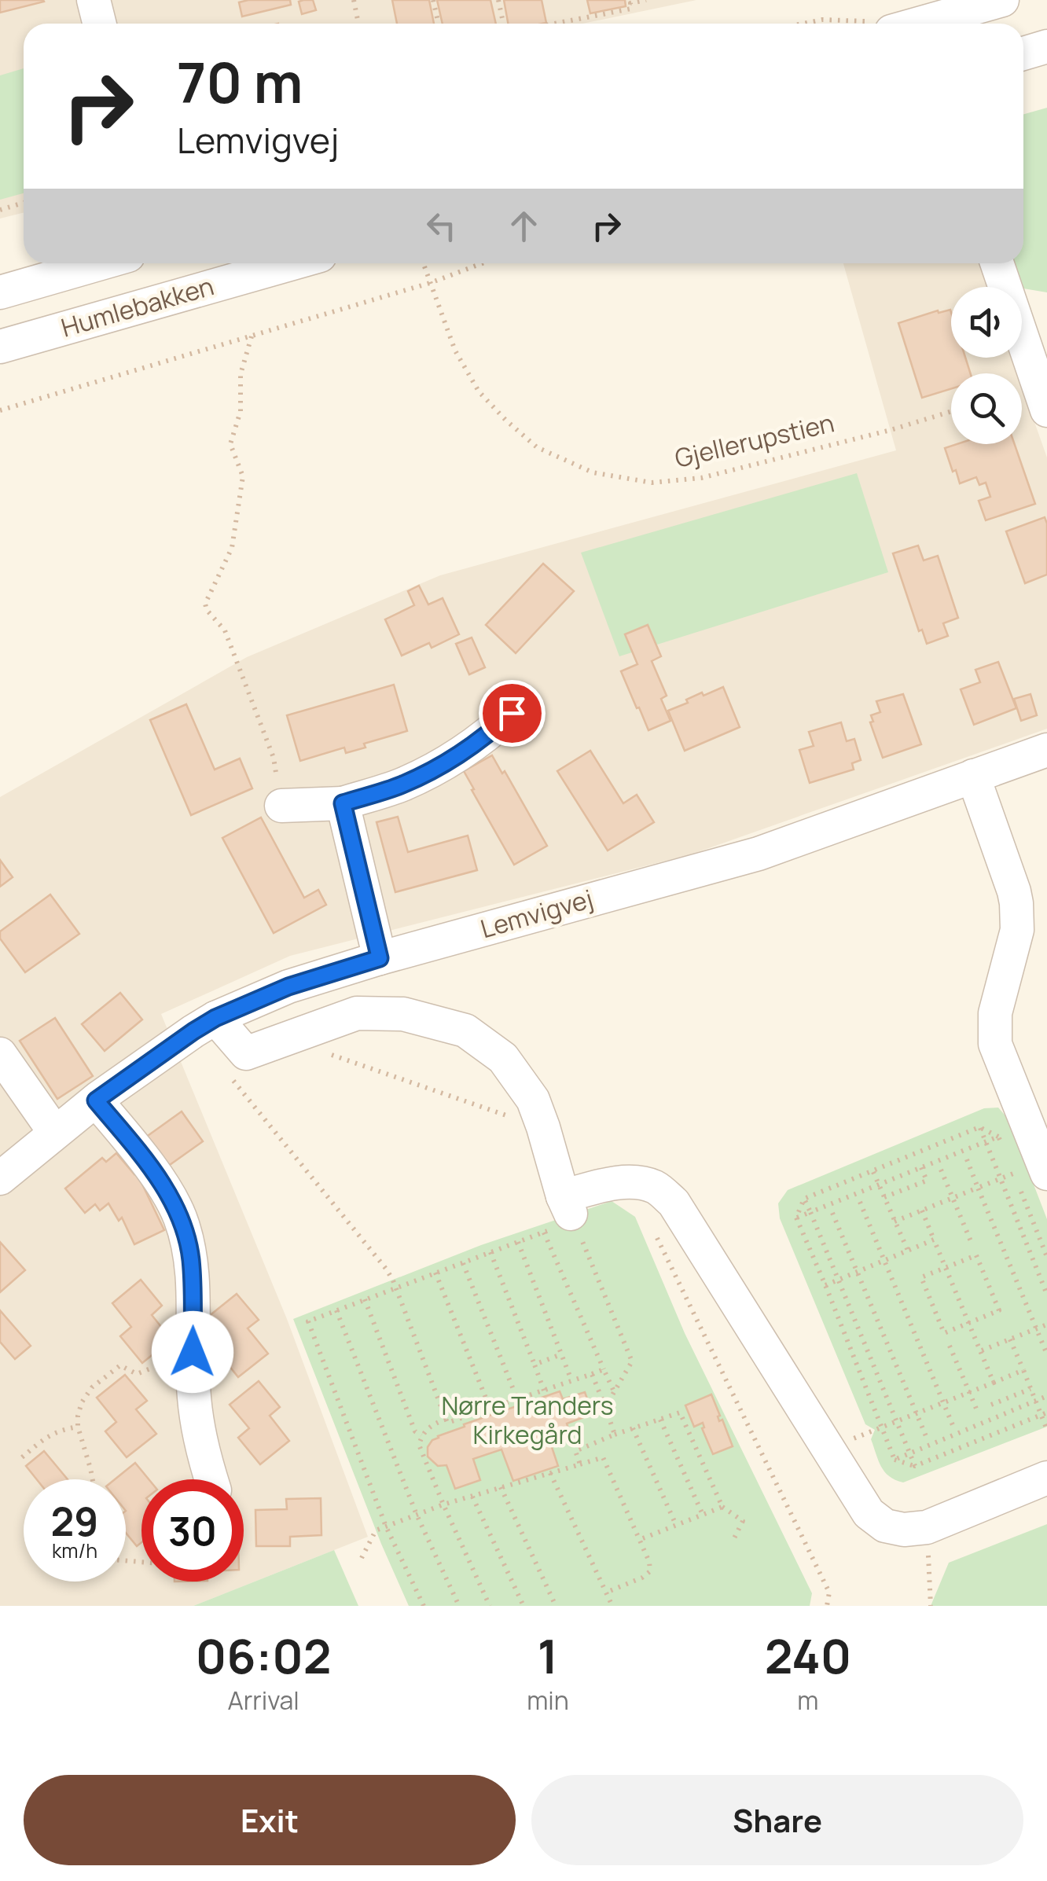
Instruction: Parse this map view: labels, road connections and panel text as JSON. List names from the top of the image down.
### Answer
{
  "streets": {
    "street": ["Humlebakken", "Lemvigvej"],
    "path": ["Gjellerupstien"]
  },
  "parks": ["Nørre Tranders Kirkegård"],
  "page": {
    "turn": ["70 m", "Lemvigvej"],
    "speed": "29 km/h",
    "limit": "30",
    "eta": [
      "06:02",
      "Arrival",
      "1",
      "min",
      "240",
      "m"
    ],
    "buttons": ["Exit", "Share"]
  }
}
